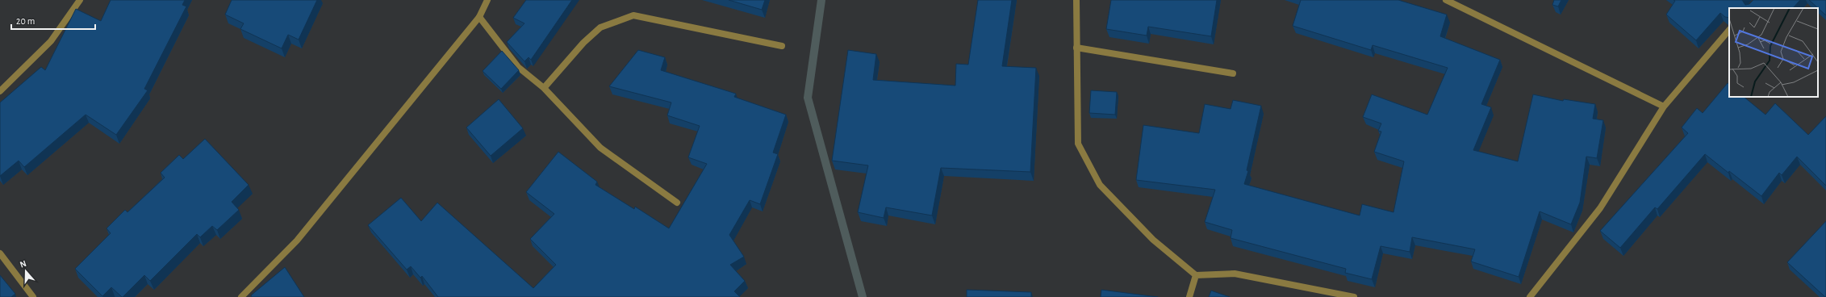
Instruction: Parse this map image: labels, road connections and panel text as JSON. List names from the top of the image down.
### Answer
{
  "scale_bar": "20 m",
  "north": "top"
}
